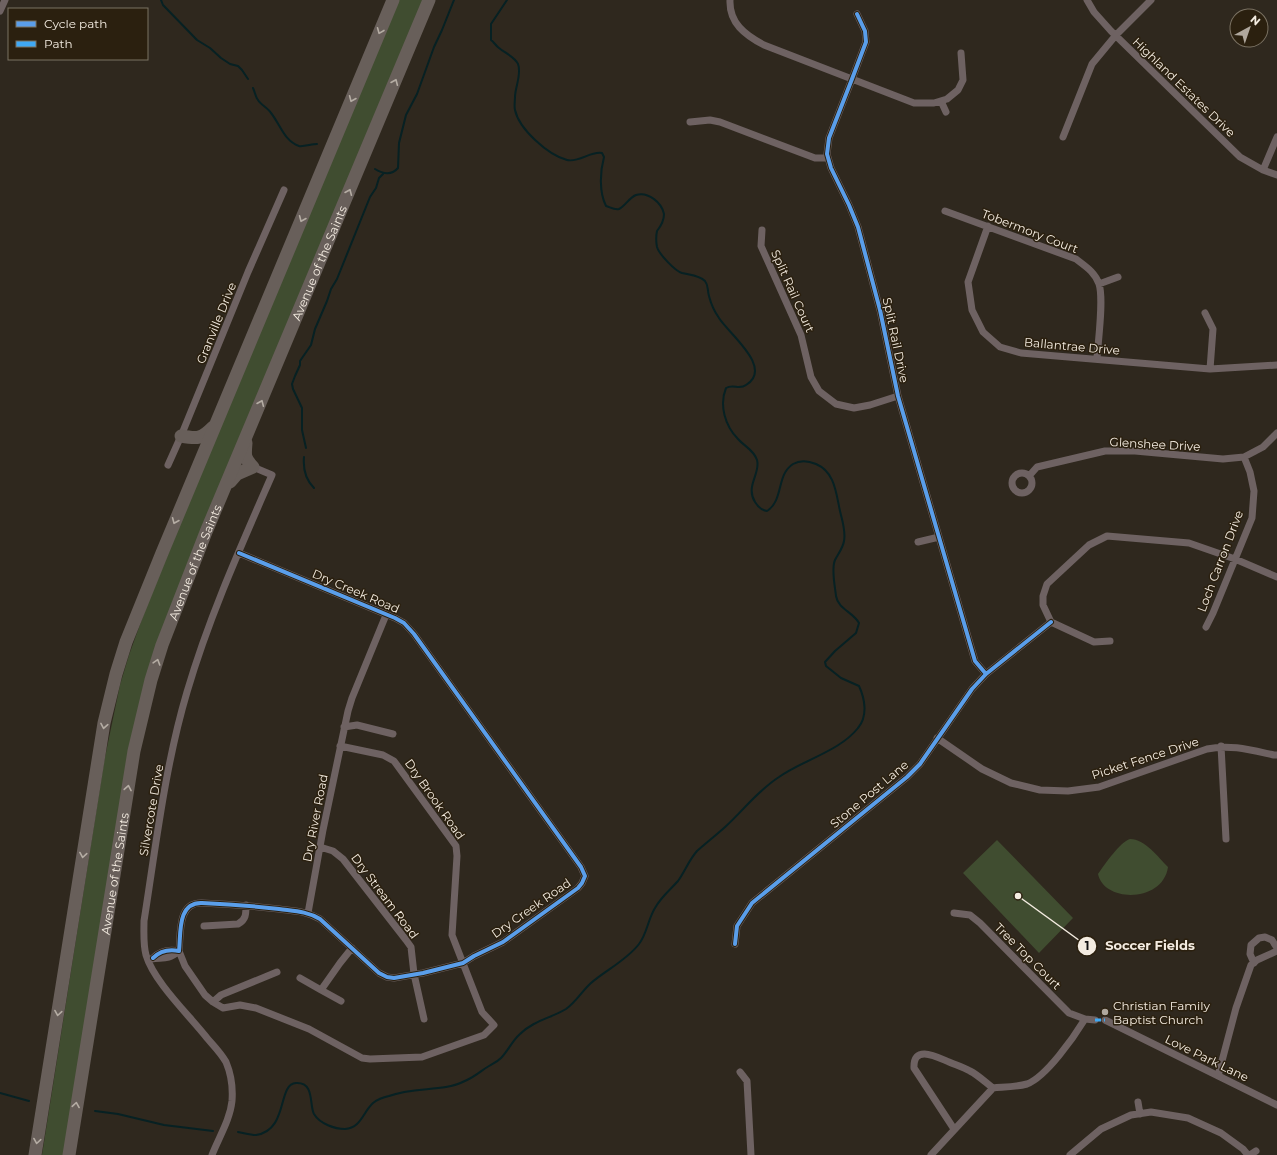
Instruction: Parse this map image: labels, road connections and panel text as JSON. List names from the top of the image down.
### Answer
{
  "streets": {
    "highway": ["Avenue of the Saints"],
    "street": [
      "Highland Estates Drive",
      "Tobermory Court",
      "Split Rail Court",
      "Granville Drive",
      "Split Rail Drive",
      "Ballantrae Drive",
      "Glenshee Drive",
      "Loch Carron Drive",
      "Dry Creek Road",
      "Picket Fence Drive",
      "Stone Post Lane",
      "Dry Brook Road",
      "Silvercote Drive",
      "Dry River Road",
      "Dry Stream Road",
      "Tree Top Court",
      "Love Park Lane"
    ]
  },
  "crossings": [
    ["Tobermory Court", "Ballantrae Drive"],
    ["Split Rail Court", "Split Rail Drive"],
    ["Split Rail Drive", "Stone Post Lane"],
    ["Glenshee Drive", "Loch Carron Drive"],
    ["Dry Creek Road", "Dry Brook Road"],
    ["Dry Creek Road", "Silvercote Drive"],
    ["Dry Creek Road", "Dry River Road"],
    ["Dry Creek Road", "Dry Stream Road"],
    ["Picket Fence Drive", "Stone Post Lane"],
    ["Dry Brook Road", "Dry River Road"],
    ["Dry River Road", "Dry Stream Road"]
  ],
  "places": ["Soccer Fields", "Christian Family Baptist Church"],
  "legend": ["Cycle path", "Path"],
  "north": "top right"
}
